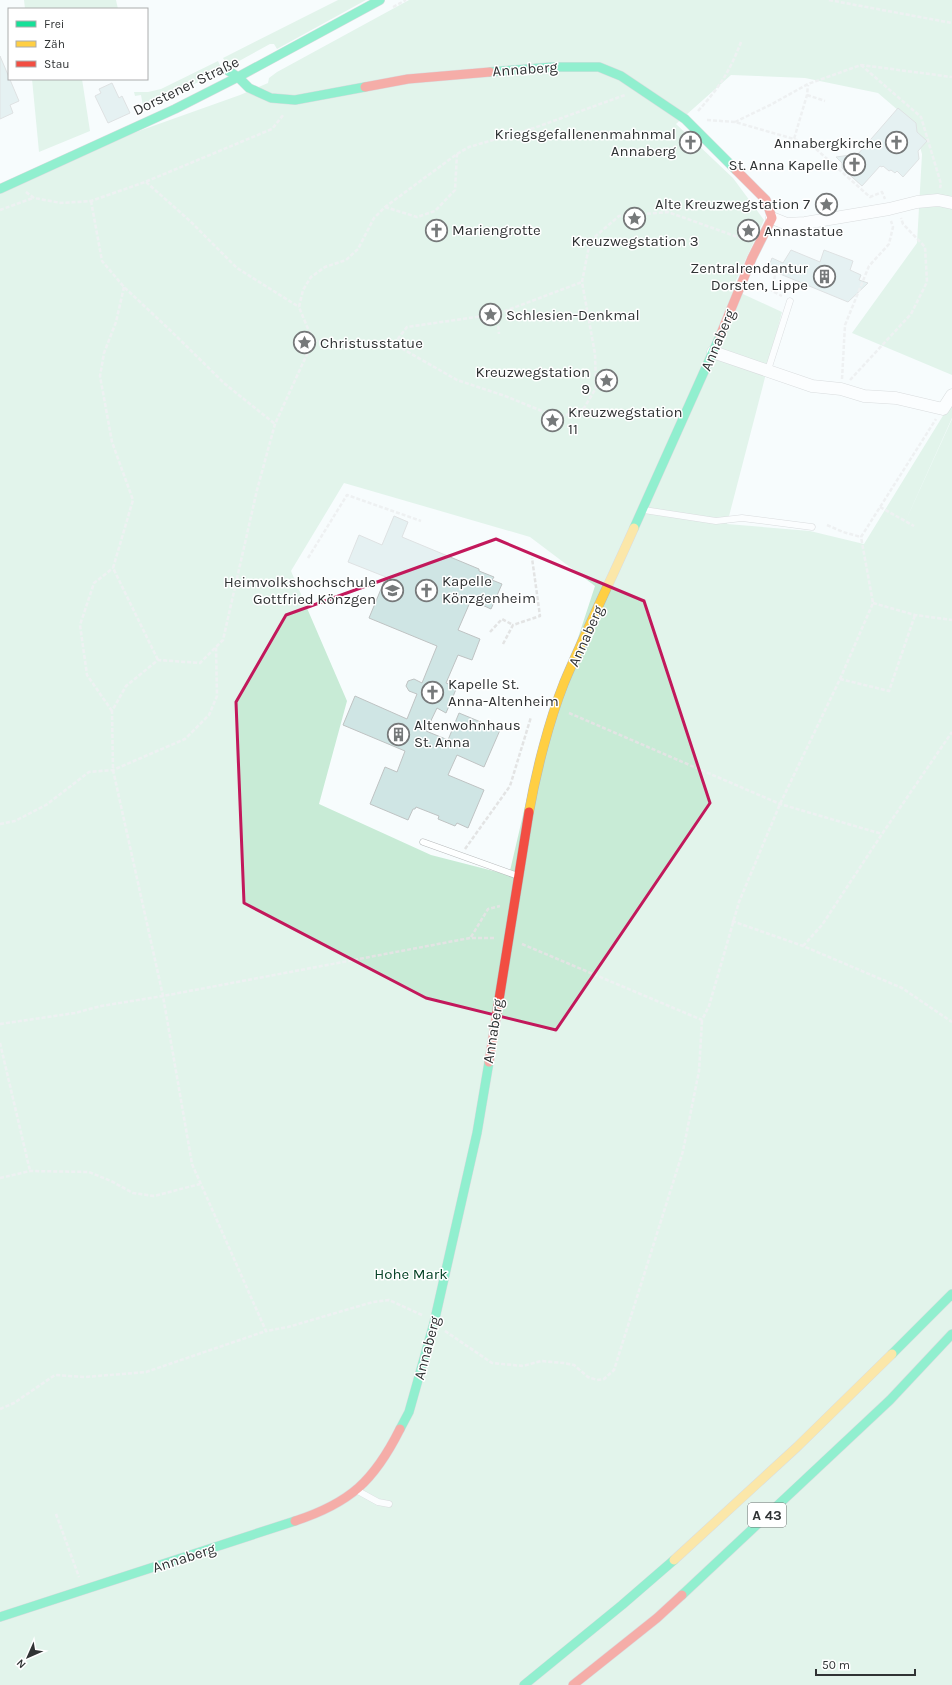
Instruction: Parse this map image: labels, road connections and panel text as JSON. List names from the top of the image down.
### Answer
{
  "streets": {
    "main road": ["Annaberg", "Dorstener Straße", "A 43"]
  },
  "crossings": [
    ["Annaberg", "Dorstener Straße"]
  ],
  "parks": ["Hohe Mark"],
  "places": {
    "church": [
      "Kriegsgefallenenmahnmal Annaberg",
      "Annabergkirche",
      "St. Anna Kapelle",
      "Mariengrotte",
      "Kapelle Könzgenheim",
      "Kapelle St. Anna-Altenheim"
    ],
    "place": [
      "Alte Kreuzwegstation 7",
      "Kreuzwegstation 3",
      "Annastatue",
      "Schlesien-Denkmal",
      "Christusstatue",
      "Kreuzwegstation 9",
      "Kreuzwegstation 11"
    ],
    "building": ["Zentralrendantur Dorsten, Lippe", "Altenwohnhaus St. Anna"],
    "school or university": ["Heimvolkshochschule Gottfried Könzgen"]
  },
  "legend": ["Frei", "Zäh", "Stau"],
  "scale_bar": "50 m",
  "north": "bottom left"
}
